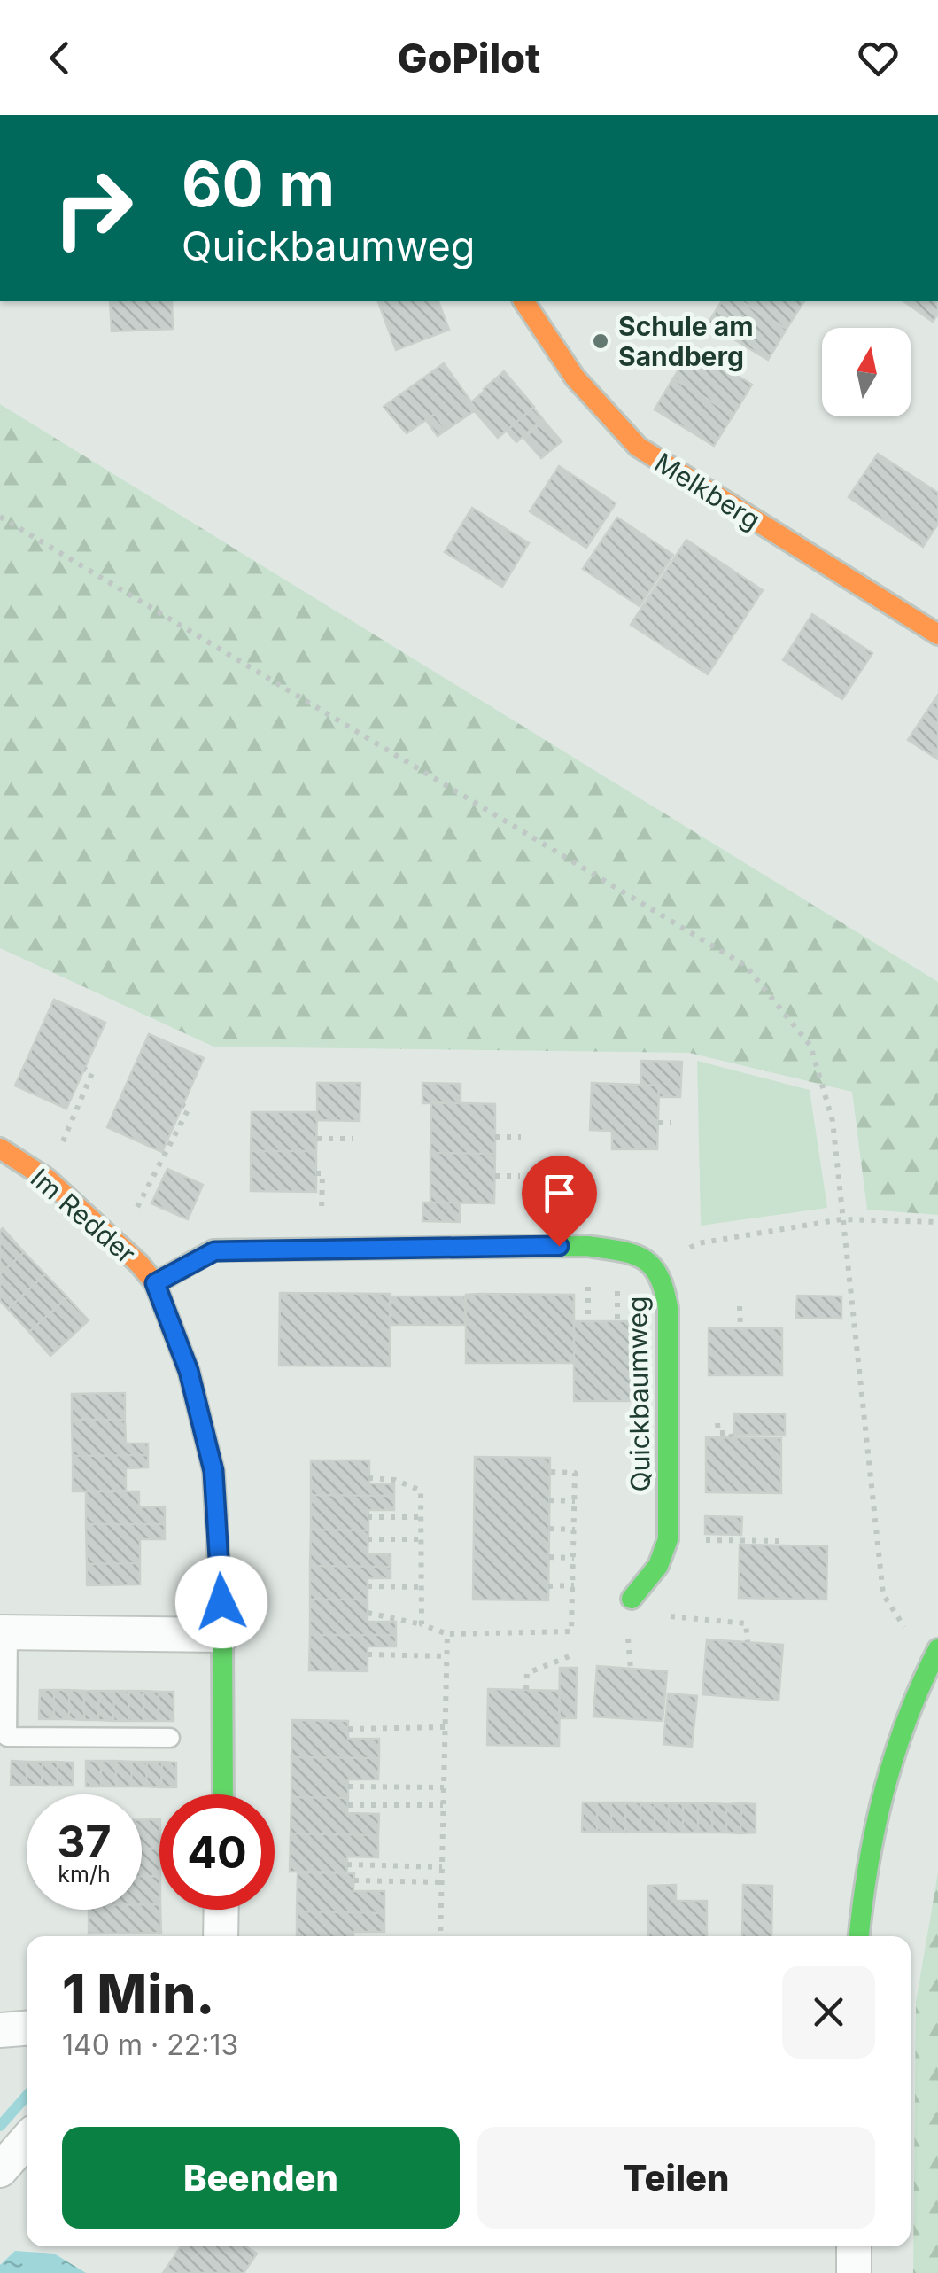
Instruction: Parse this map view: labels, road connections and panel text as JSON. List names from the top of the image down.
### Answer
{
  "streets": {
    "street": ["Melkberg", "Im Redder", "Quickbaumweg"]
  },
  "crossings": [
    ["Im Redder", "Quickbaumweg"]
  ],
  "places": ["Schule am Sandberg"],
  "north": "top",
  "page": {
    "header": "GoPilot",
    "turn": ["60 m", "Quickbaumweg"],
    "speed": "37 km/h",
    "limit": "40",
    "heading": ["1 Min.", "140 m · 22:13"],
    "buttons": ["Beenden", "Teilen"]
  }
}
